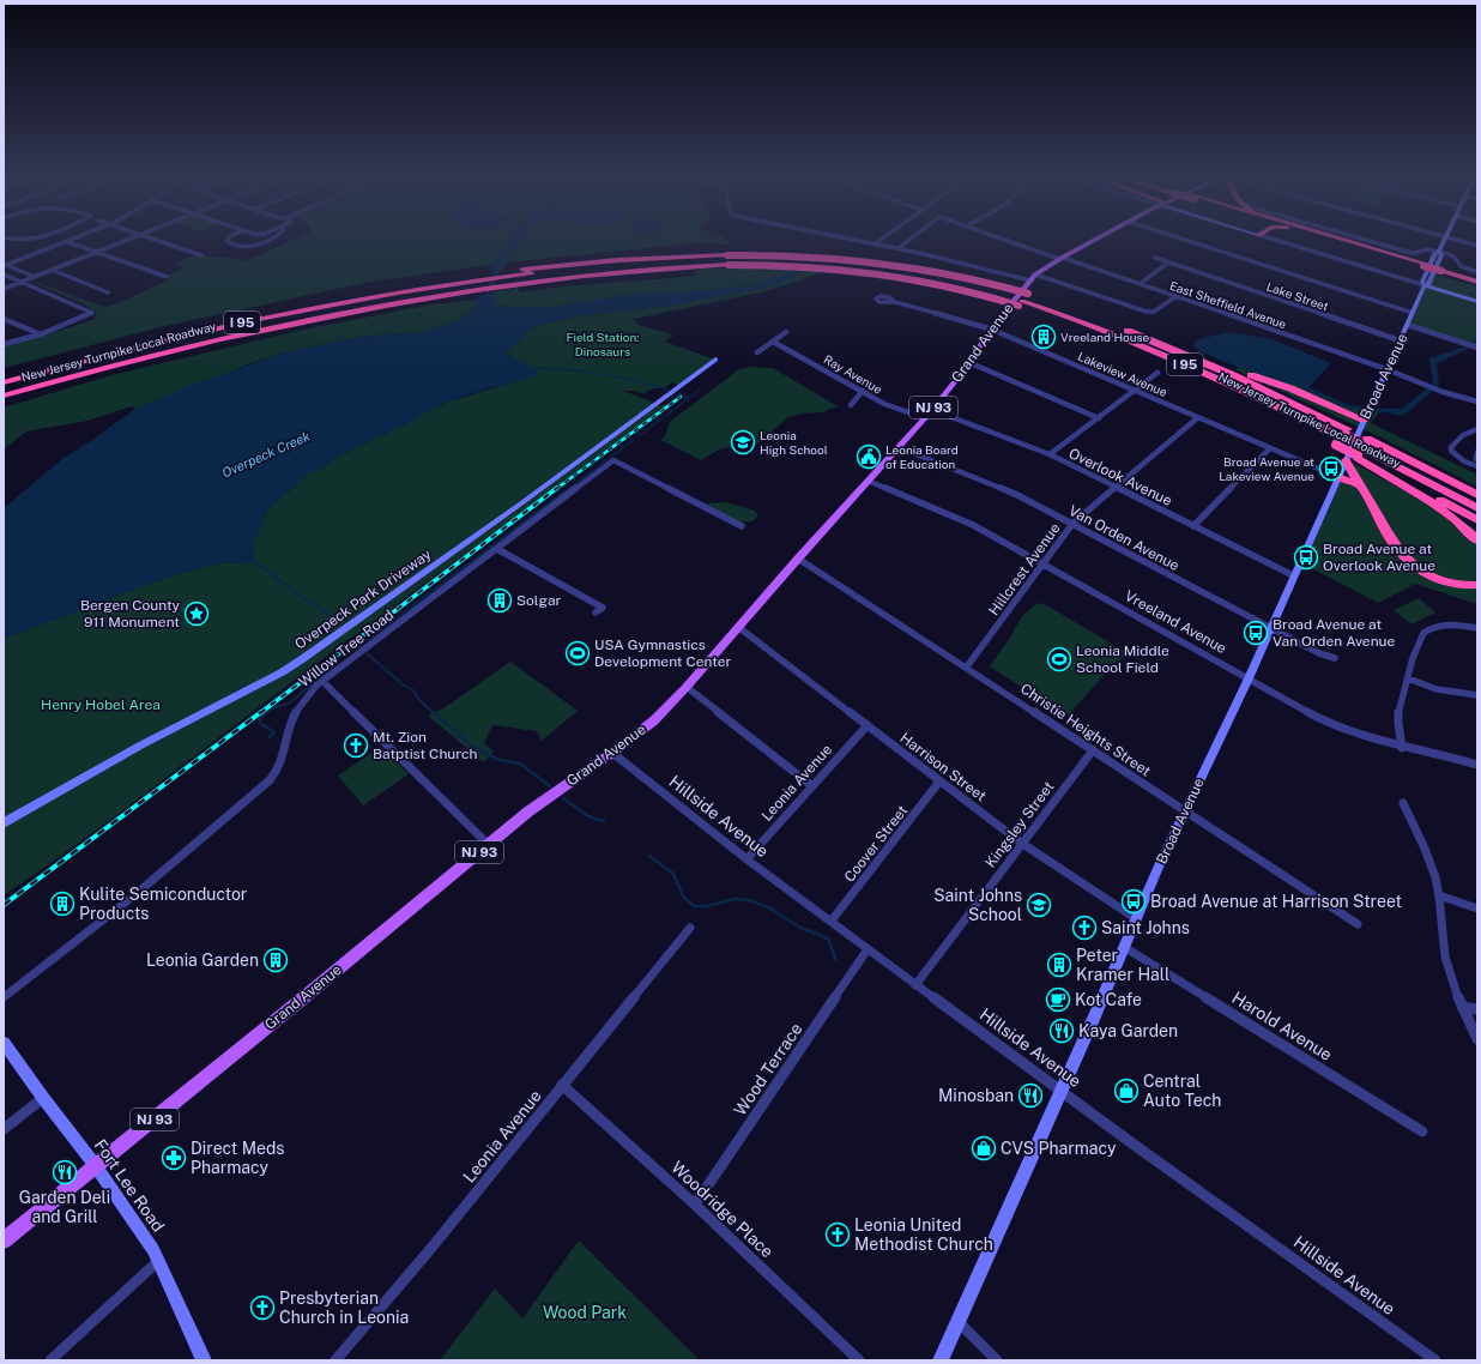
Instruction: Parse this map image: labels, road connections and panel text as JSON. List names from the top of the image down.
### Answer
{
  "streets": {
    "highway": ["I 95", "New Jersey Turnpike Local Roadway"],
    "main road": ["Grand Avenue", "NJ 93"],
    "street": [
      "Lake Street",
      "East Sheffield Avenue",
      "Ray Avenue",
      "Lakeview Avenue",
      "Broad Avenue",
      "Overlook Avenue",
      "Van Orden Avenue",
      "Hillcrest Avenue",
      "Overpeck Park Driveway",
      "Vreeland Avenue",
      "Willow Tree Road",
      "Christie Heights Street",
      "Harrison Street",
      "Leonia Avenue",
      "Hillside Avenue",
      "Kingsley Street",
      "Coover Street",
      "Harold Avenue",
      "Wood Terrace",
      "Fort Lee Road",
      "Woodridge Place"
    ]
  },
  "crossings": [
    ["Lake Street", "Broad Avenue"],
    ["East Sheffield Avenue", "Grand Avenue"],
    ["East Sheffield Avenue", "Broad Avenue"],
    ["I 95", "New Jersey Turnpike Local Roadway"],
    ["Grand Avenue", "Ray Avenue"],
    ["Grand Avenue", "Lakeview Avenue"],
    ["Grand Avenue", "Overlook Avenue"],
    ["Grand Avenue", "Van Orden Avenue"],
    ["Grand Avenue", "Vreeland Avenue"],
    ["Grand Avenue", "Christie Heights Street"],
    ["Grand Avenue", "Harrison Street"],
    ["Grand Avenue", "Hillside Avenue"],
    ["Grand Avenue", "Fort Lee Road"],
    ["New Jersey Turnpike Local Roadway", "Broad Avenue"],
    ["Lakeview Avenue", "Broad Avenue"],
    ["Lakeview Avenue", "Hillcrest Avenue"],
    ["Broad Avenue", "Overlook Avenue"],
    ["Broad Avenue", "Van Orden Avenue"],
    ["Broad Avenue", "Vreeland Avenue"],
    ["Broad Avenue", "Christie Heights Street"],
    ["Broad Avenue", "Harrison Street"],
    ["Broad Avenue", "Hillside Avenue"],
    ["Broad Avenue", "Harold Avenue"],
    ["Overlook Avenue", "Hillcrest Avenue"],
    ["Van Orden Avenue", "Hillcrest Avenue"],
    ["Hillcrest Avenue", "Vreeland Avenue"],
    ["Hillcrest Avenue", "Christie Heights Street"],
    ["Christie Heights Street", "Kingsley Street"],
    ["Harrison Street", "Leonia Avenue"],
    ["Harrison Street", "Kingsley Street"],
    ["Harrison Street", "Coover Street"],
    ["Leonia Avenue", "Hillside Avenue"],
    ["Leonia Avenue", "Woodridge Place"],
    ["Hillside Avenue", "Kingsley Street"],
    ["Hillside Avenue", "Coover Street"],
    ["Hillside Avenue", "Wood Terrace"],
    ["Wood Terrace", "Woodridge Place"]
  ],
  "water": ["Overpeck Creek"],
  "parks": ["Field Station: Dinosaurs", "Henry Hobel Area", "Wood Park"],
  "places": {
    "building": [
      "Vreeland House",
      "Solgar",
      "Kulite Semiconductor Products",
      "Leonia Garden",
      "Peter Kramer Hall"
    ],
    "school or university": ["Leonia High School", "Saint Johns School"],
    "public building": ["Leonia Board of Education"],
    "bus stop": [
      "Broad Avenue at Lakeview Avenue",
      "Broad Avenue at Overlook Avenue",
      "Broad Avenue at Van Orden Avenue",
      "Broad Avenue at Harrison Street"
    ],
    "place": ["Bergen County 911 Monument"],
    "sports": ["USA Gymnastics Development Center", "Leonia Middle School Field"],
    "church": [
      "Mt. Zion Batptist Church",
      "Saint Johns",
      "Leonia United Methodist Church",
      "Presbyterian Church in Leonia"
    ],
    "cafe": ["Kot Cafe"],
    "restaurant": ["Kaya Garden", "Minosban", "Garden Deli and Grill"],
    "shop": ["Central Auto Tech", "CVS Pharmacy"],
    "pharmacy": ["Direct Meds Pharmacy"]
  }
}
